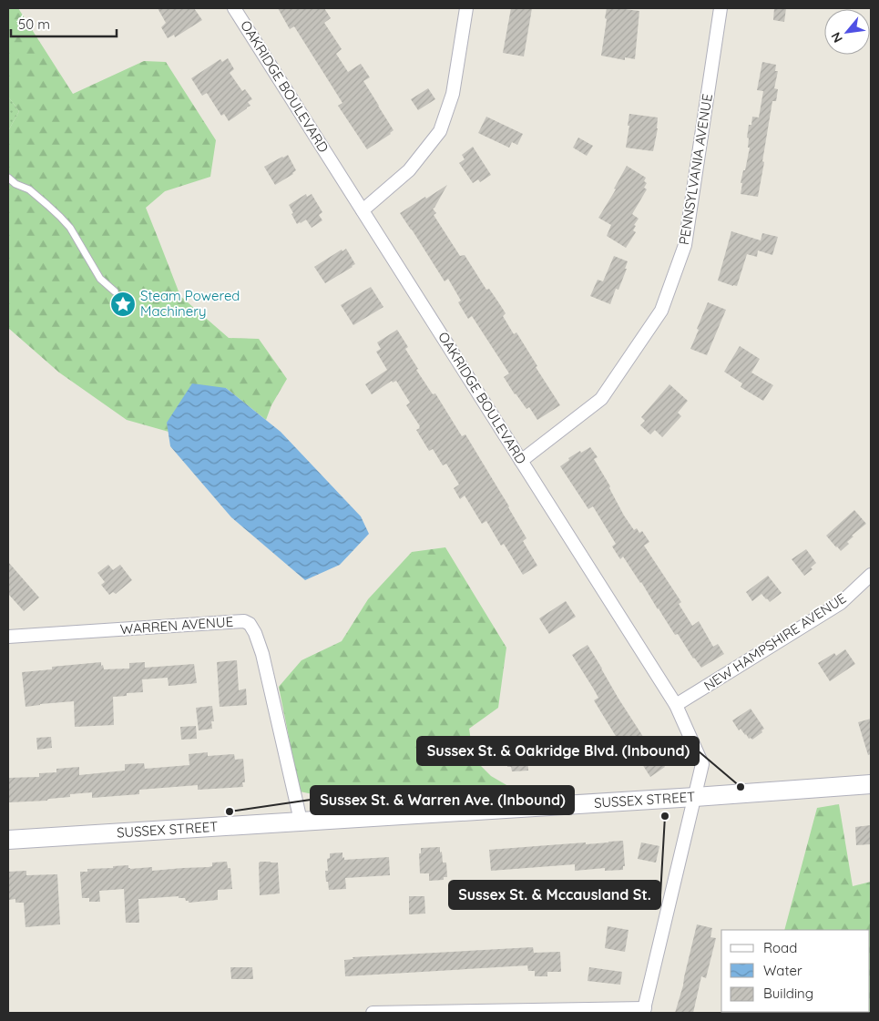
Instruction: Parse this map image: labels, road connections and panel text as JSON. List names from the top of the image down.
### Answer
{
  "streets": {
    "street": [
      "OAKRIDGE BOULEVARD",
      "PENNSYLVANIA AVENUE",
      "WARREN AVENUE",
      "NEW HAMPSHIRE AVENUE",
      "SUSSEX STREET"
    ]
  },
  "crossings": [
    ["OAKRIDGE BOULEVARD", "PENNSYLVANIA AVENUE"],
    ["OAKRIDGE BOULEVARD", "NEW HAMPSHIRE AVENUE"],
    ["OAKRIDGE BOULEVARD", "SUSSEX STREET"],
    ["WARREN AVENUE", "SUSSEX STREET"]
  ],
  "places": {
    "place": ["Steam Powered Machinery"],
    "other": ["Sussex St. & Oakridge Blvd. (Inbound)", "Sussex St. & Warren Ave. (Inbound)", "Sussex St. & Mccausland St."]
  },
  "legend": ["Road", "Water", "Building"],
  "scale_bar": "50 m",
  "north": "bottom left"
}
